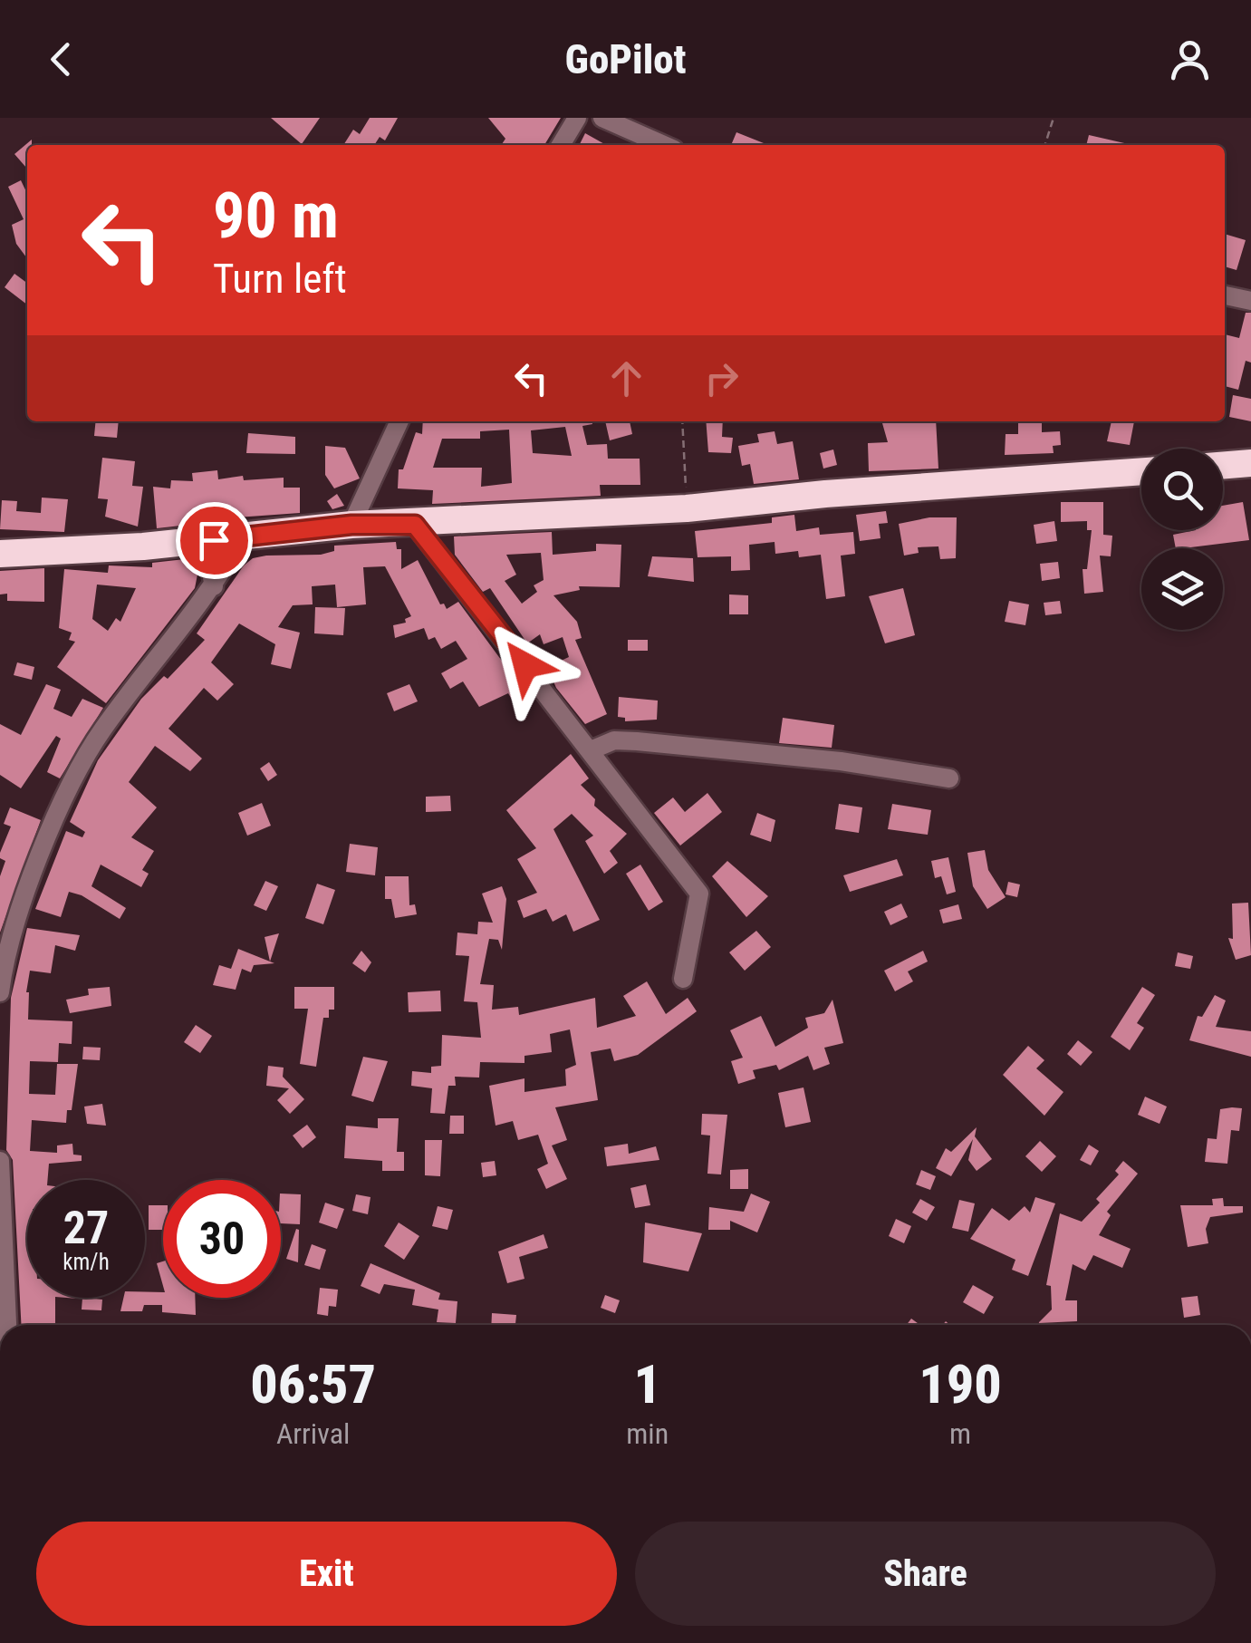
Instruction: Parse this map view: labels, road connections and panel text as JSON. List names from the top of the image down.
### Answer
{
  "page": {
    "header": "GoPilot",
    "turn": ["90 m", "Turn left"],
    "speed": "27 km/h",
    "limit": "30",
    "eta": [
      "06:57",
      "Arrival",
      "1",
      "min",
      "190",
      "m"
    ],
    "buttons": ["Exit", "Share"]
  }
}
